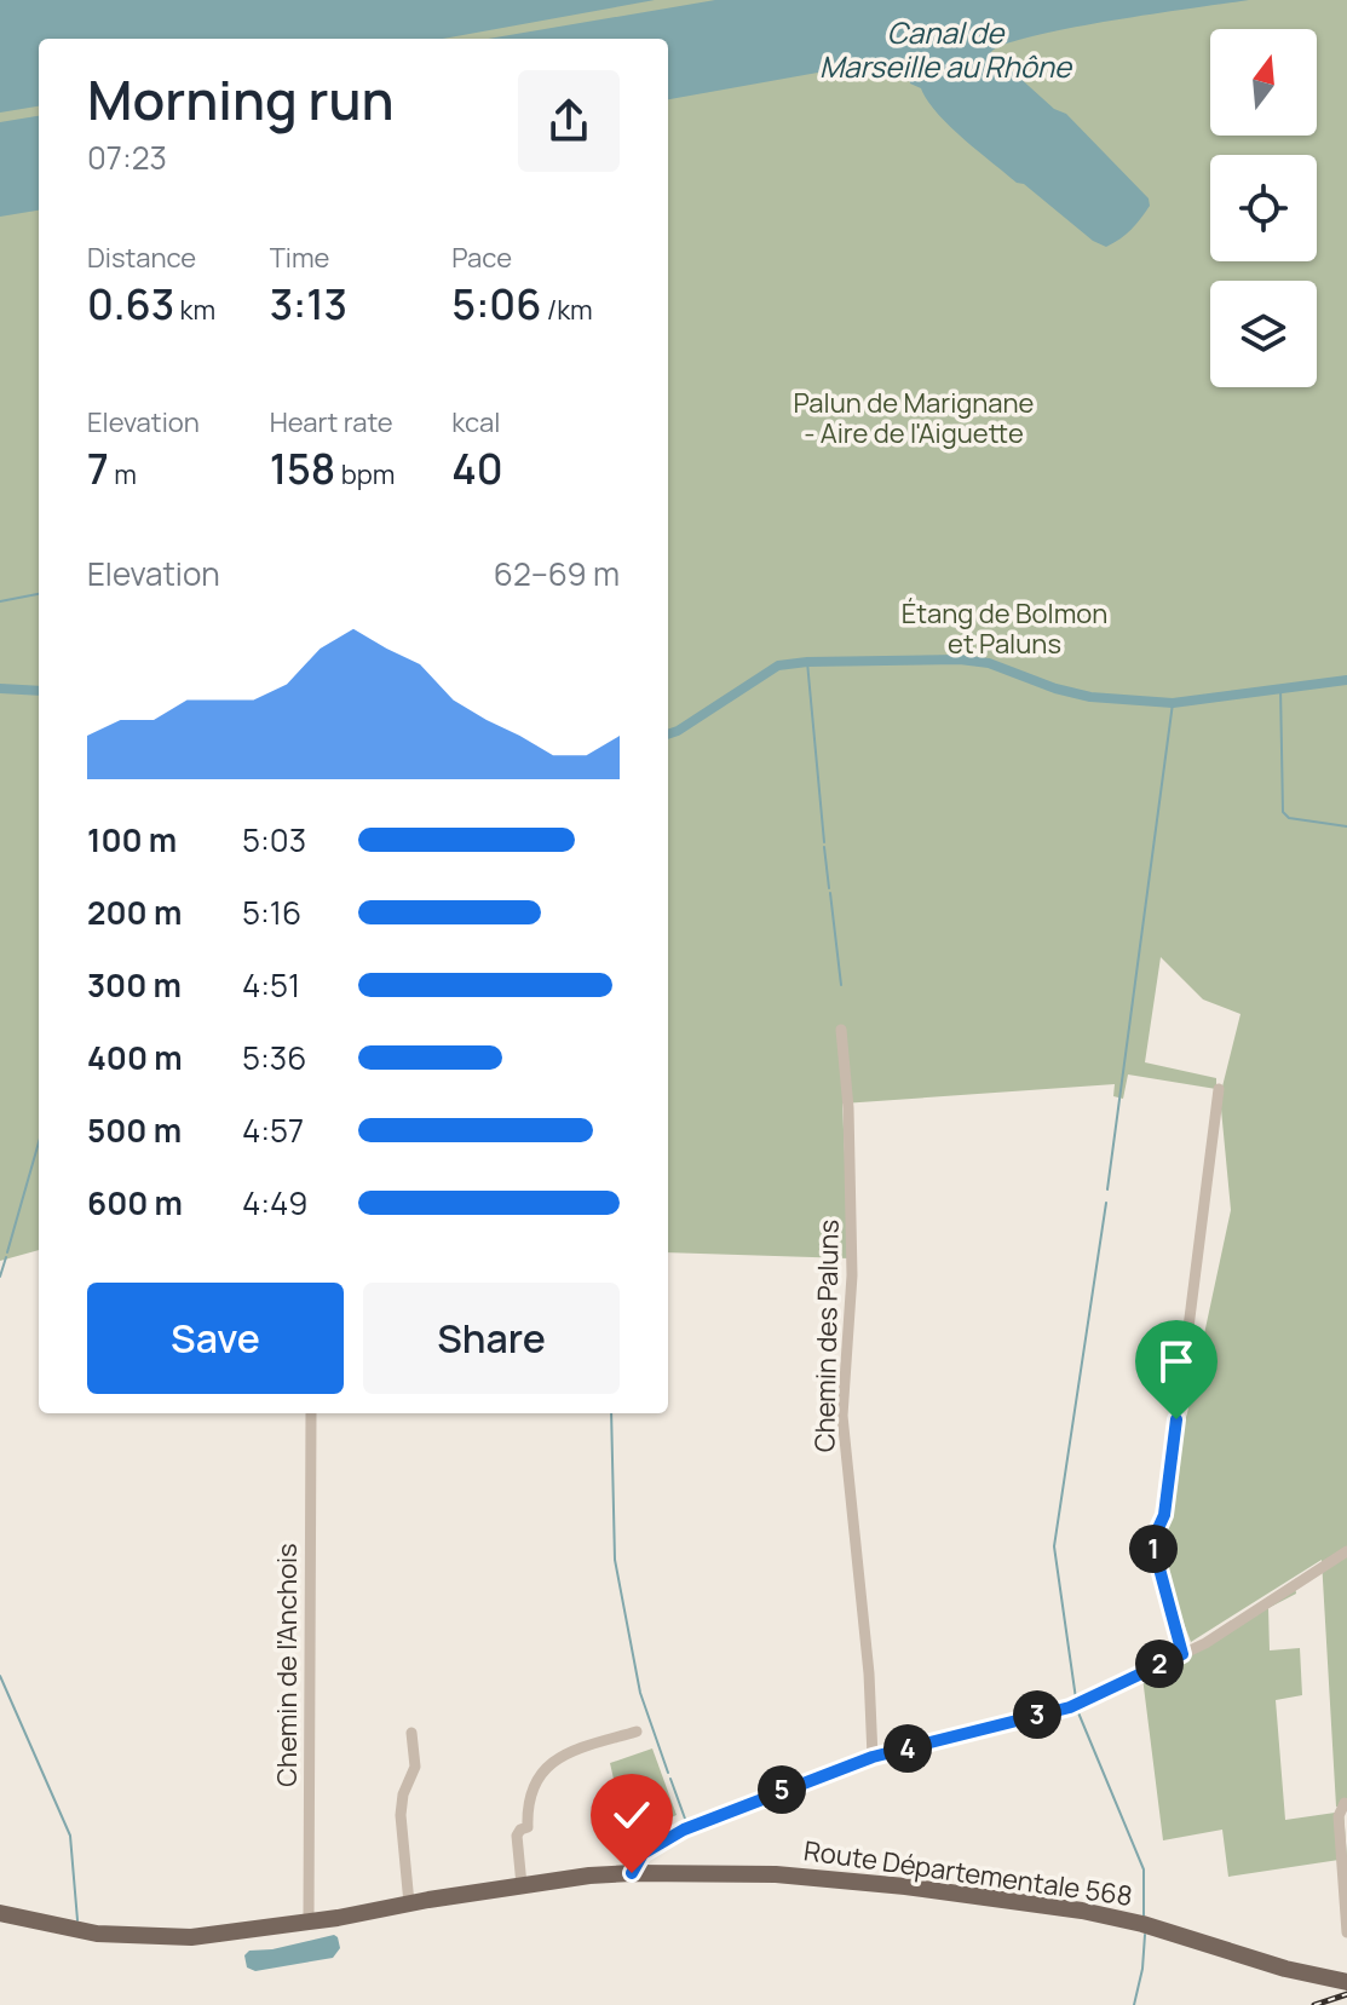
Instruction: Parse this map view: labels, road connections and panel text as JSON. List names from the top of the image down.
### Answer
{
  "streets": {
    "main road": ["Route Départementale 568"],
    "street": ["Chemin des Paluns", "Chemin de l'Anchois"]
  },
  "crossings": [
    ["Chemin de l'Anchois", "Route Départementale 568"]
  ],
  "water": ["Canal de Marseille au Rhône"],
  "parks": ["Palun de Marignane - Aire de l'Aiguette", "Étang de Bolmon et Paluns"],
  "north": "top",
  "page": {
    "heading": ["Morning run", "07:23"],
    "stats": [
      ["Distance", "0.63 km"],
      ["Time", "3:13"],
      ["Pace", "5:06 /km"],
      ["Elevation", "7 m"],
      ["Heart rate", "158 bpm"],
      ["kcal", "40"]
    ],
    "chart": ["Elevation", "62–69 m"],
    "list": [
      {
        "name": "100 m",
        "note": "5:03"
      },
      {
        "name": "200 m",
        "note": "5:16"
      },
      {
        "name": "300 m",
        "note": "4:51"
      },
      {
        "name": "400 m",
        "note": "5:36"
      },
      {
        "name": "500 m",
        "note": "4:57"
      },
      {
        "name": "600 m",
        "note": "4:49"
      }
    ],
    "buttons": ["Save", "Share"],
    "pins": [
      "1",
      "2",
      "3",
      "4",
      "5"
    ]
  }
}
